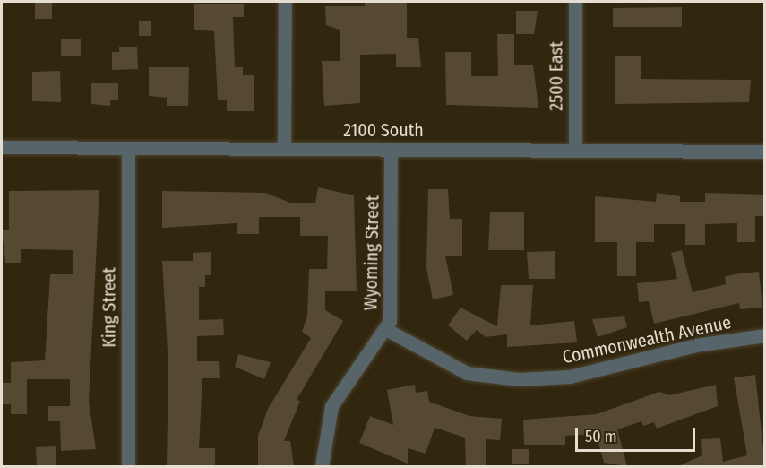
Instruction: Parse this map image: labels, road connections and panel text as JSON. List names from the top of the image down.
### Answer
{
  "streets": {
    "street": [
      "2500 East",
      "2100 South",
      "Wyoming Street",
      "King Street",
      "Commonwealth Avenue"
    ]
  },
  "crossings": [
    ["2500 East", "2100 South"],
    ["2100 South", "Wyoming Street"],
    ["2100 South", "King Street"],
    ["Wyoming Street", "Commonwealth Avenue"]
  ],
  "scale_bar": "50 m"
}
